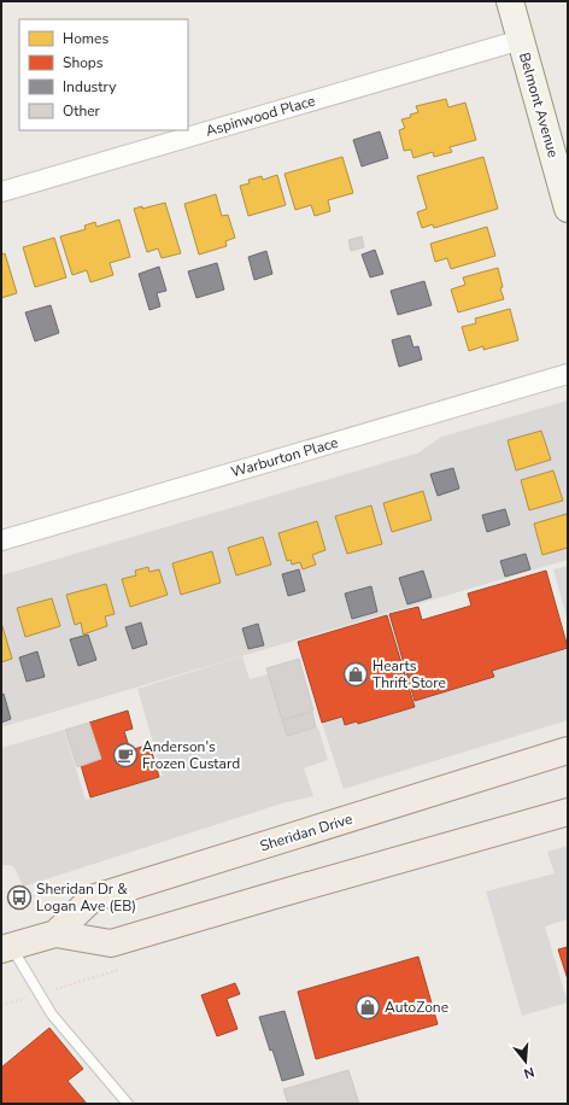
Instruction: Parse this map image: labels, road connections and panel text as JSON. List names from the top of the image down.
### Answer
{
  "streets": {
    "main road": ["Sheridan Drive"],
    "street": ["Belmont Avenue", "Aspinwood Place", "Warburton Place"]
  },
  "crossings": [
    ["Belmont Avenue", "Aspinwood Place"]
  ],
  "places": {
    "shop": ["Hearts Thrift Store", "AutoZone"],
    "cafe": ["Anderson's Frozen Custard"],
    "bus stop": ["Sheridan Dr & Logan Ave (EB)"]
  },
  "legend": [
    "Homes",
    "Shops",
    "Industry",
    "Other"
  ],
  "north": "bottom"
}
